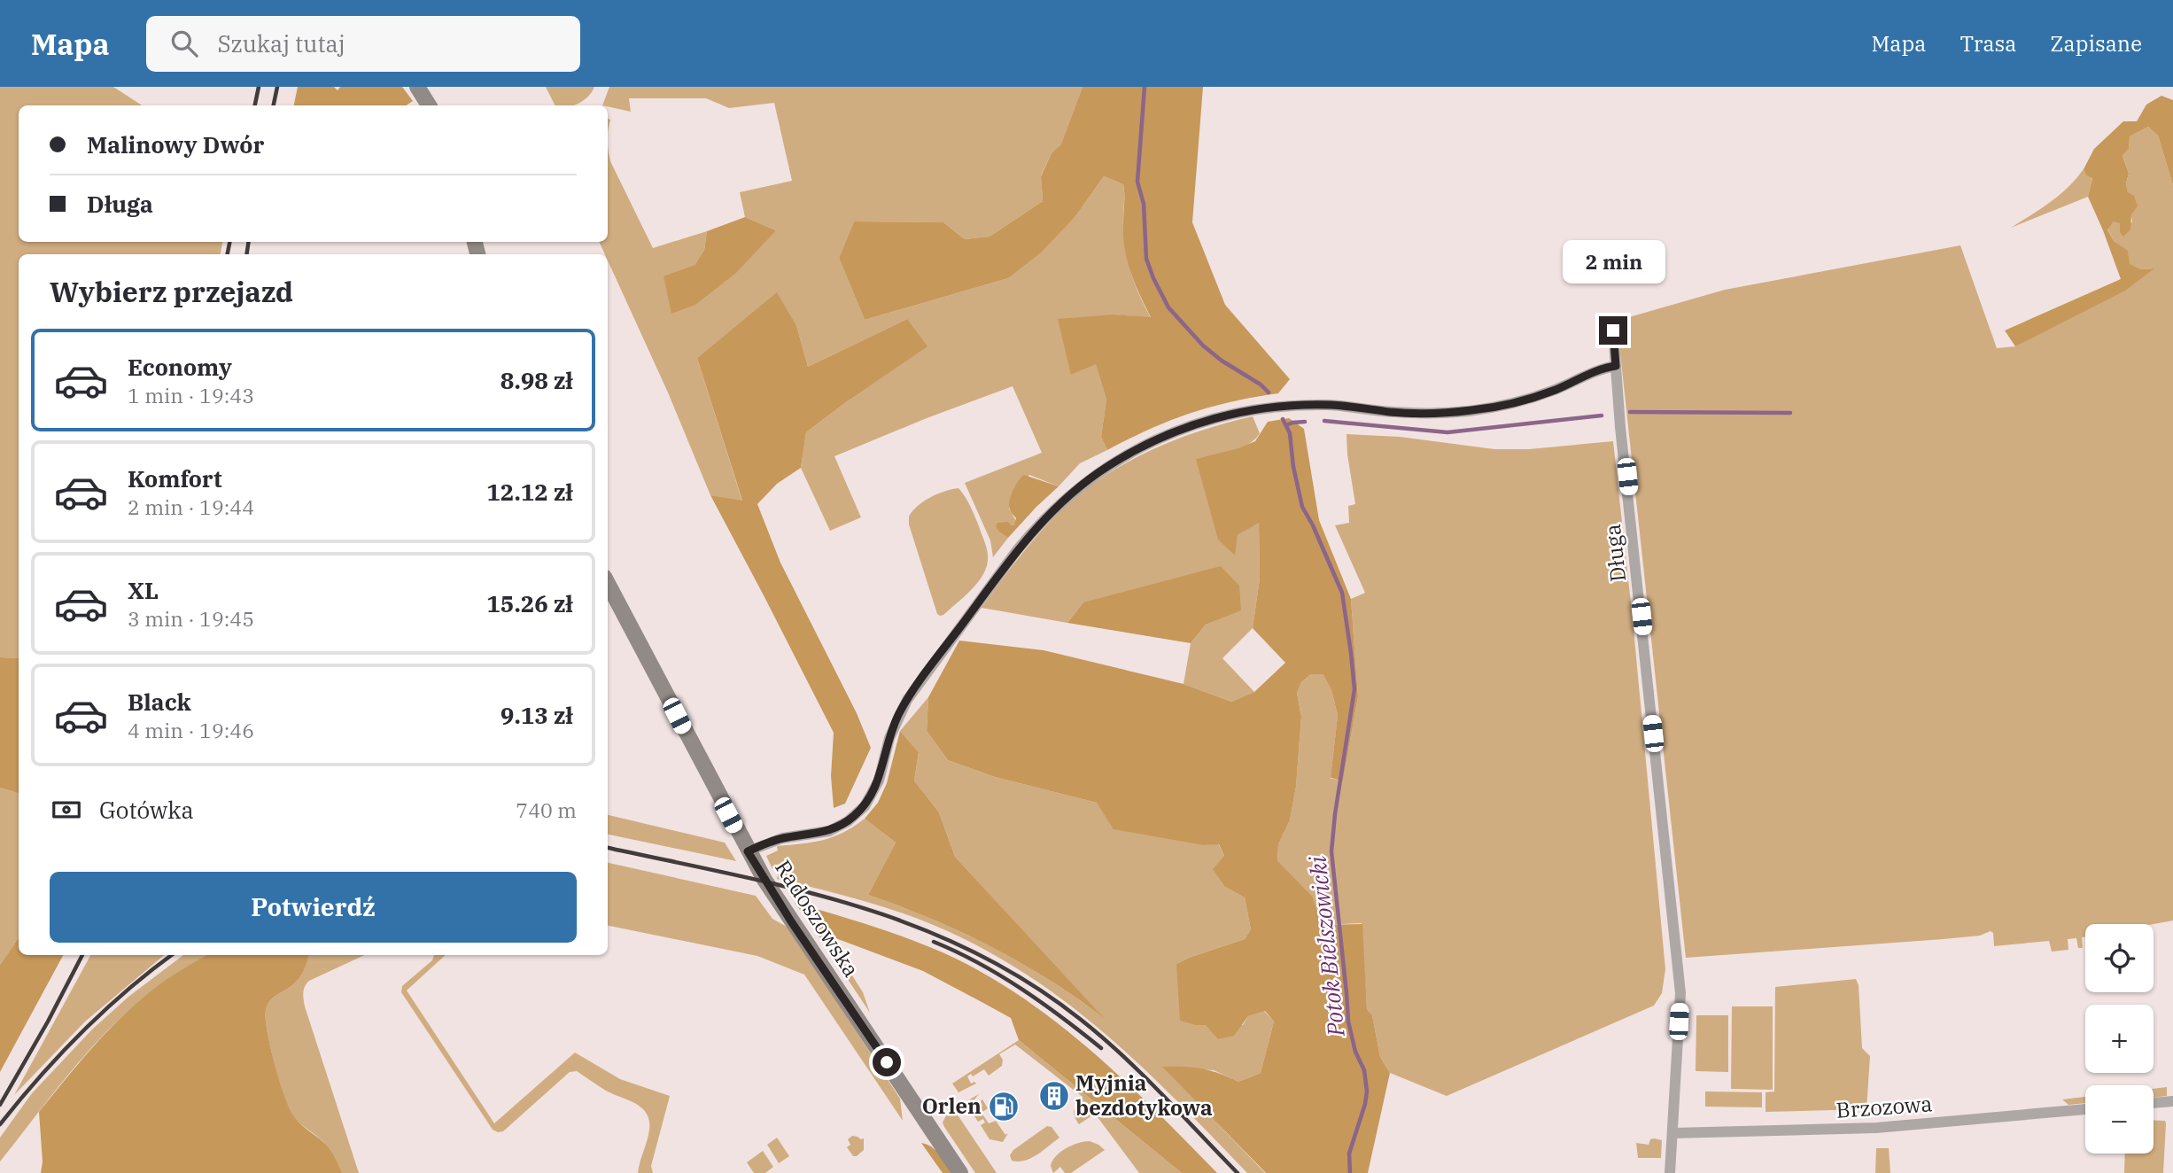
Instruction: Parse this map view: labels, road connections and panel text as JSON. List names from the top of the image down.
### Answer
{
  "streets": {
    "street": ["Długa", "Radoszowska", "Brzozowa"]
  },
  "crossings": [
    ["Długa", "Brzozowa"]
  ],
  "water": ["Potok Bielszowicki"],
  "places": {
    "building": ["Myjnia bezdotykowa"],
    "fuel station": ["Orlen"]
  },
  "page": {
    "header": "Mapa",
    "search": "Szukaj tutaj",
    "nav": ["Mapa", "Trasa", "Zapisane"],
    "banner": ["Malinowy Dwór", "Długa"],
    "bubble": "2 min",
    "heading": "Wybierz przejazd",
    "list": [
      {
        "name": "Economy",
        "note": "1 min · 19:43",
        "value": "8.98 zł"
      },
      {
        "name": "Komfort",
        "note": "2 min · 19:44",
        "value": "12.12 zł"
      },
      {
        "name": "XL",
        "note": "3 min · 19:45",
        "value": "15.26 zł"
      },
      {
        "name": "Black",
        "note": "4 min · 19:46",
        "value": "9.13 zł"
      }
    ],
    "pay": ["Gotówka", "740 m"],
    "buttons": "Potwierdź",
    "map_buttons": ["+", "−"]
  }
}
